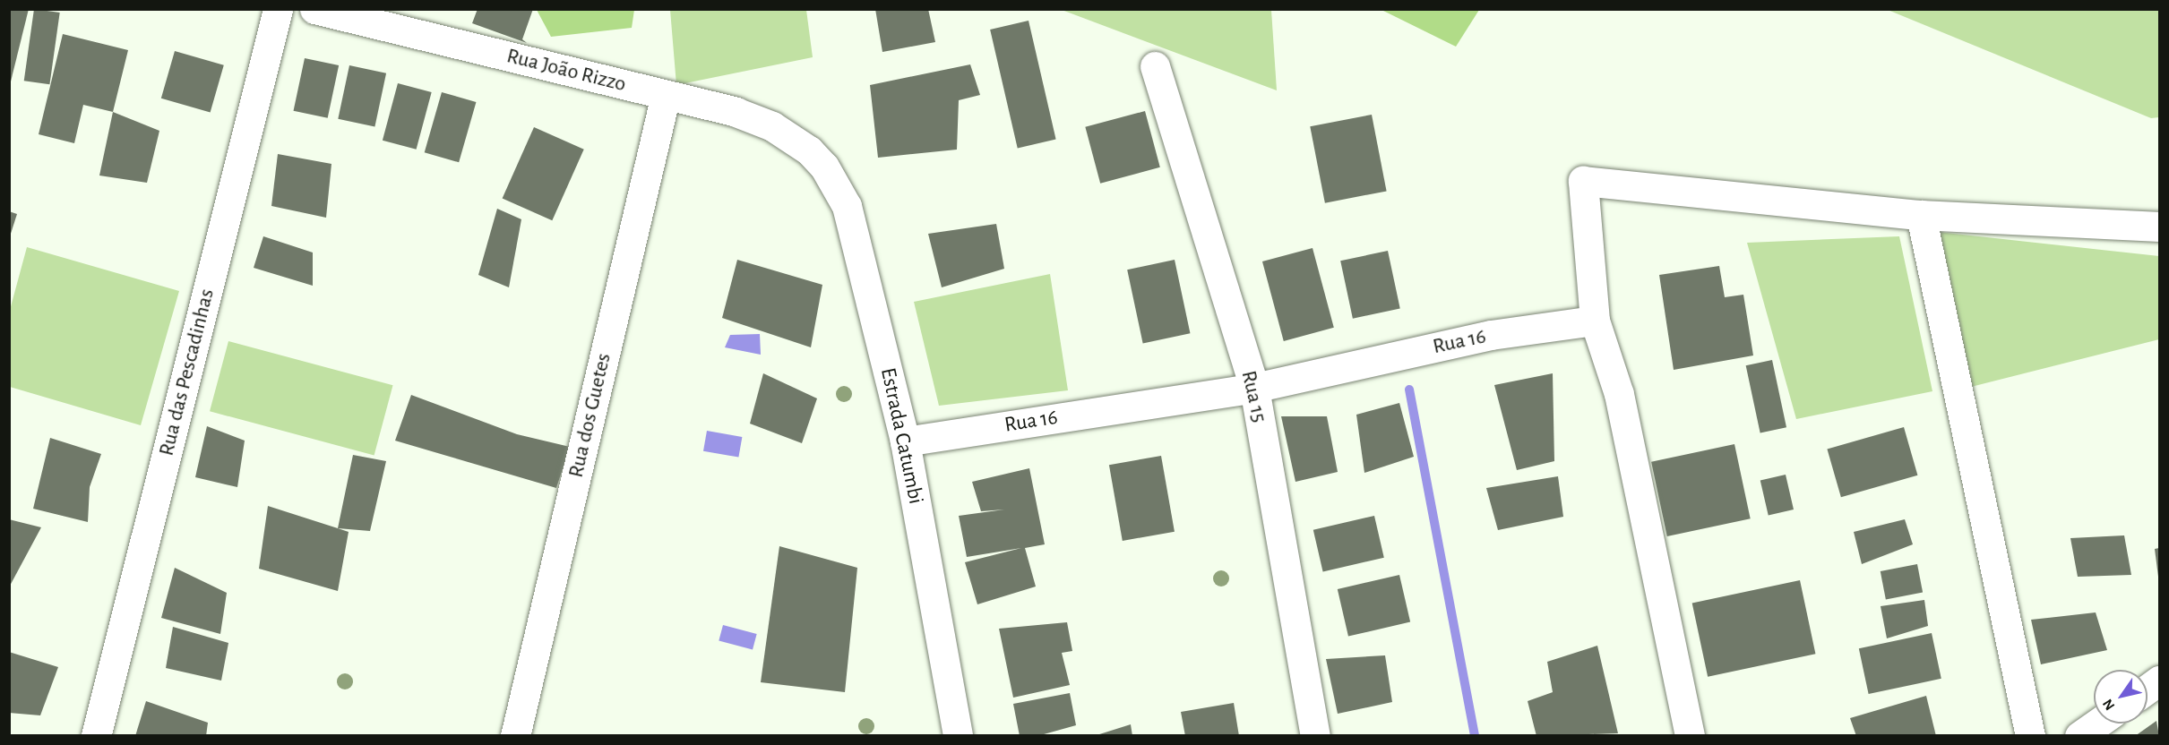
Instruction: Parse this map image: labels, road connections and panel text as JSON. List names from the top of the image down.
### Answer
{
  "streets": {
    "street": [
      "Rua João Rizzo",
      "Rua 16",
      "Rua das Pescadinhas",
      "Rua 15",
      "Rua dos Guetes",
      "Estrada Catumbi"
    ]
  },
  "crossings": [
    ["Rua João Rizzo", "Rua dos Guetes"],
    ["Rua João Rizzo", "Estrada Catumbi"],
    ["Rua 16", "Rua 15"],
    ["Rua 16", "Estrada Catumbi"]
  ],
  "north": "bottom left"
}
